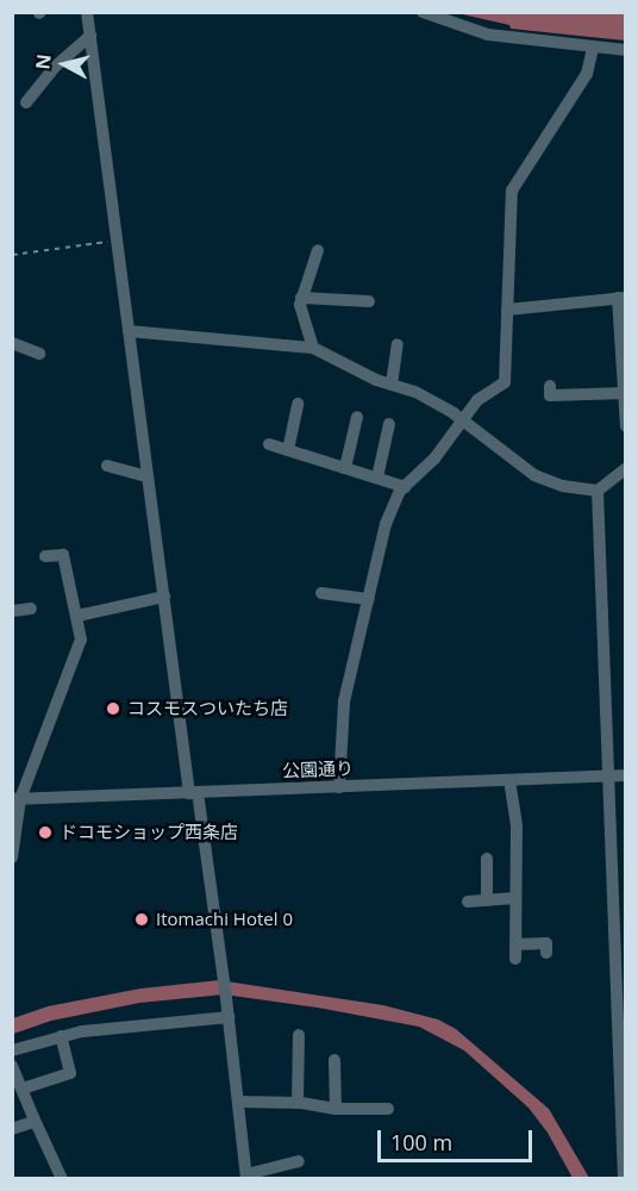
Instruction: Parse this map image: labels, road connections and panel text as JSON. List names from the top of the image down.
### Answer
{
  "streets": {
    "street": ["公園通り"]
  },
  "places": ["コスモスついたち店", "ドコモショップ西条店", "Itomachi Hotel 0"],
  "scale_bar": "100 m",
  "north": "left"
}
